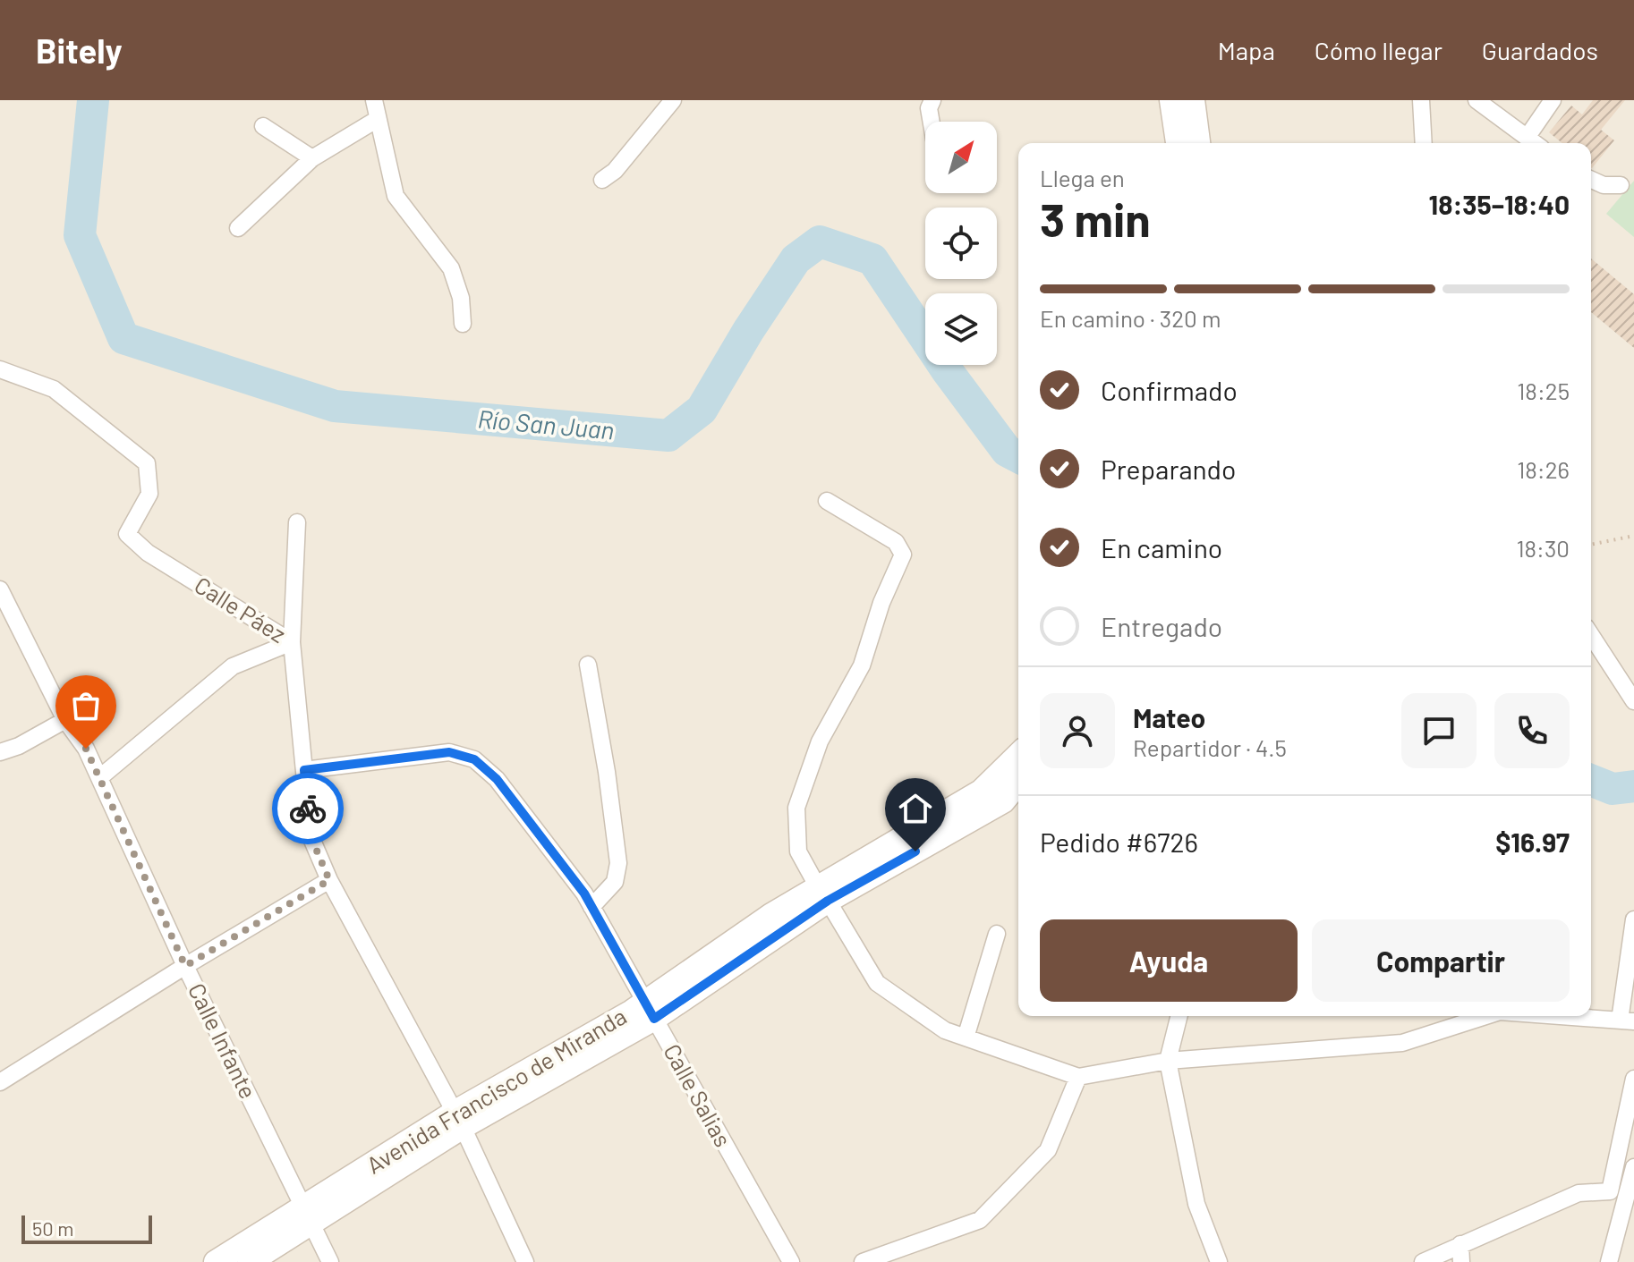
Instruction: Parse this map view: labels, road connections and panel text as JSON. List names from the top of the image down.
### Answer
{
  "streets": {
    "main road": ["Avenida Francisco de Miranda"],
    "street": ["Calle Páez", "Calle Infante", "Calle Salias"]
  },
  "crossings": [
    ["Calle Páez", "Avenida Francisco de Miranda"],
    ["Calle Páez", "Calle Salias"],
    ["Calle Infante", "Avenida Francisco de Miranda"],
    ["Avenida Francisco de Miranda", "Calle Salias"]
  ],
  "water": ["Río San Juan"],
  "scale_bar": "50 m",
  "north": "top right",
  "page": {
    "header": "Bitely",
    "nav": ["Mapa", "Cómo llegar", "Guardados"],
    "heading": ["3 min", "Llega en", "18:35–18:40"],
    "panel": [
      "Mateo",
      "Repartidor · 4.5",
      "Pedido #6726",
      "$16.97"
    ],
    "bar": "En camino · 320 m",
    "list": [
      ["Confirmado", "18:25"],
      ["Preparando", "18:26"],
      ["En camino", "18:30"],
      "Entregado"
    ],
    "buttons": ["Ayuda", "Compartir"],
    "scale": "50 m"
  }
}
